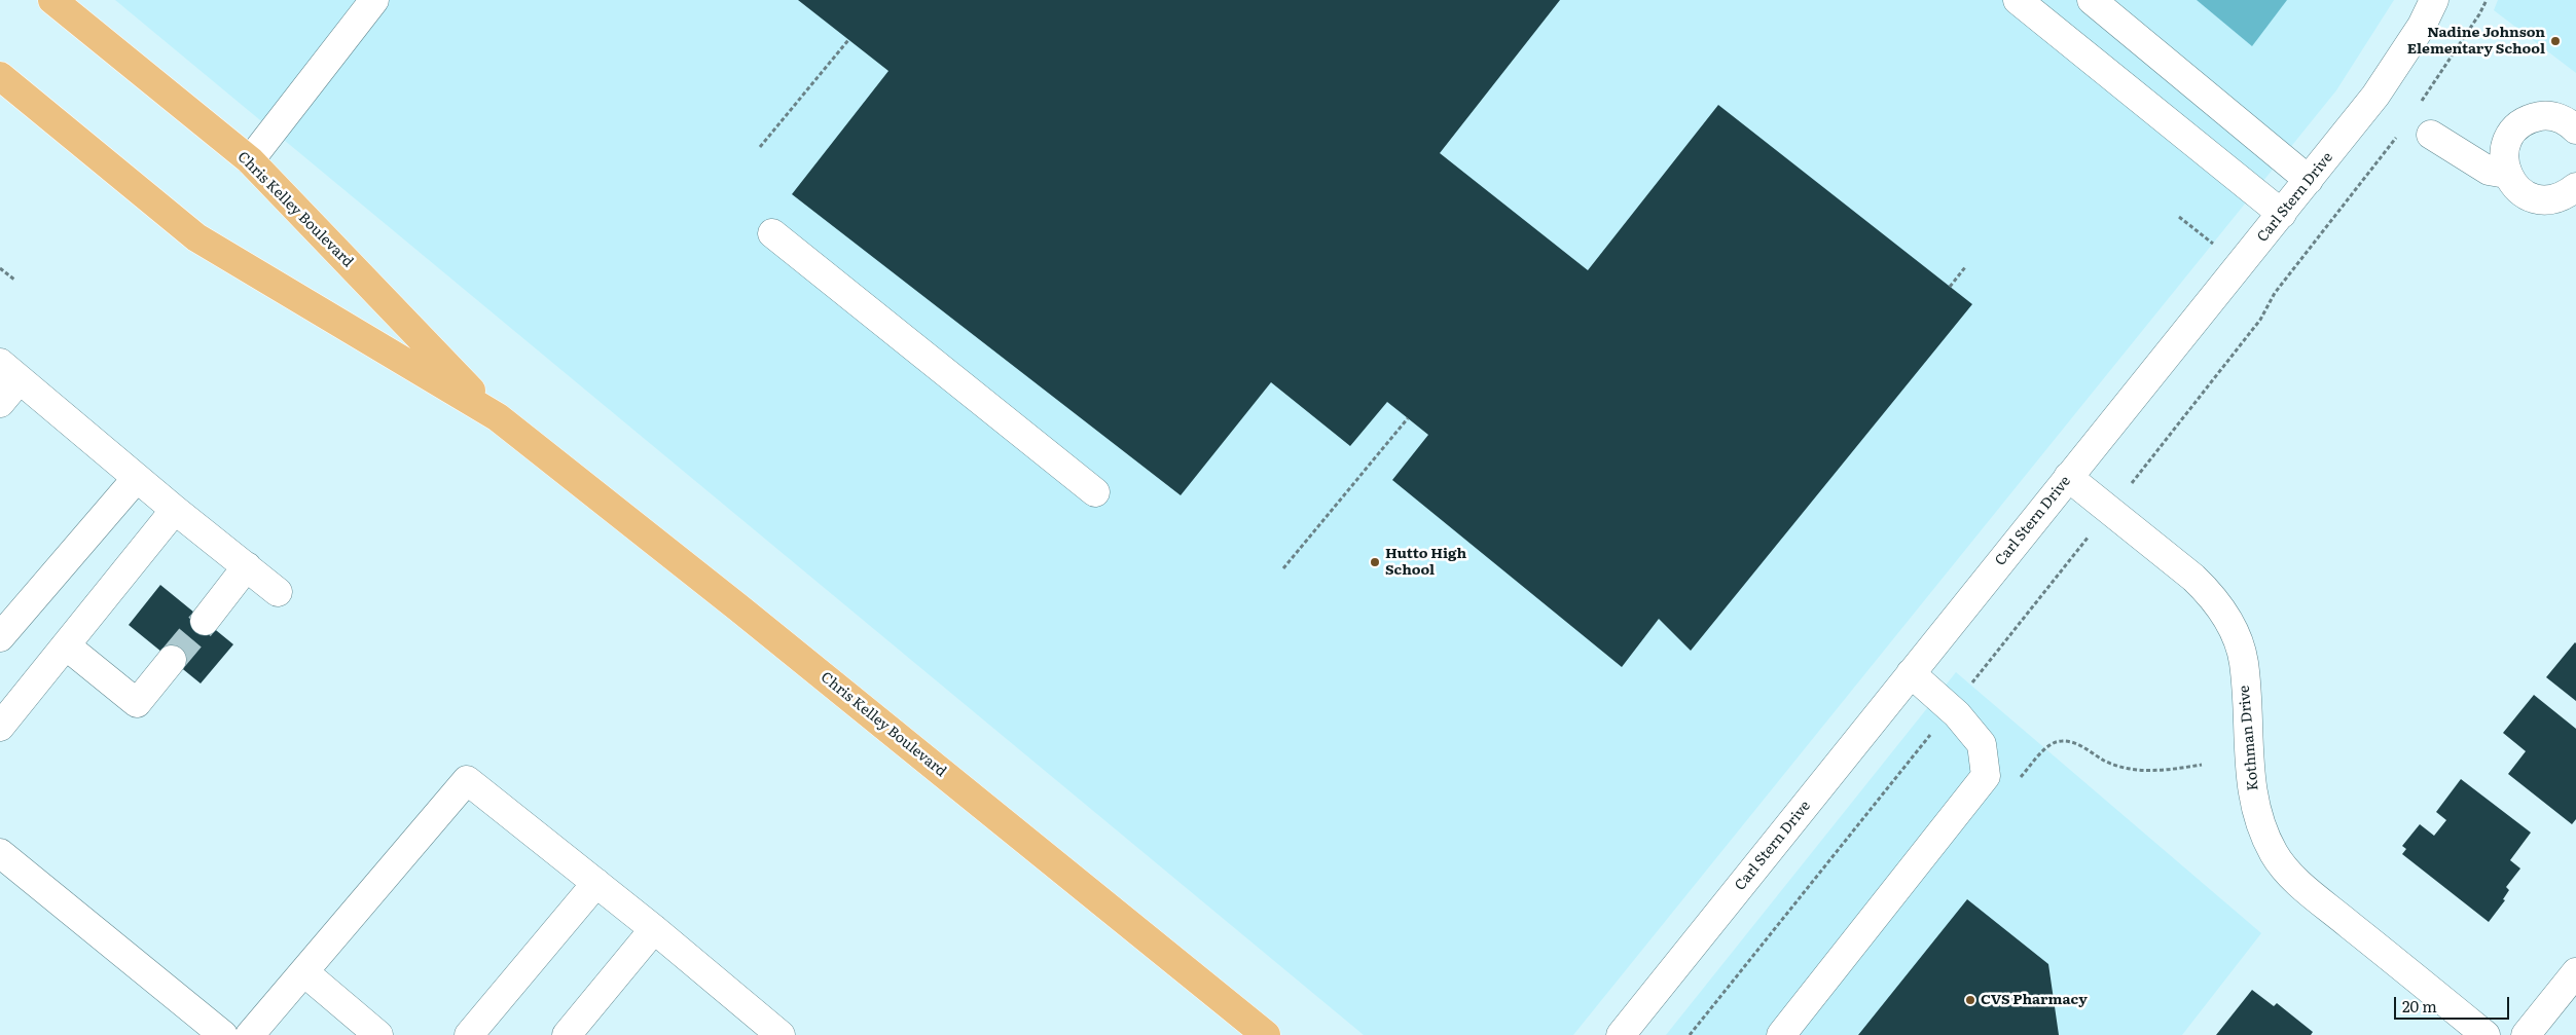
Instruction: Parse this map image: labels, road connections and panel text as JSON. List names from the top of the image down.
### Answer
{
  "streets": {
    "main road": ["Chris Kelley Boulevard"],
    "street": ["Carl Stern Drive", "Kothman Drive"]
  },
  "crossings": [
    ["Carl Stern Drive", "Kothman Drive"]
  ],
  "places": ["Nadine Johnson Elementary School", "Hutto High School", "CVS Pharmacy"],
  "scale_bar": "20 m"
}
